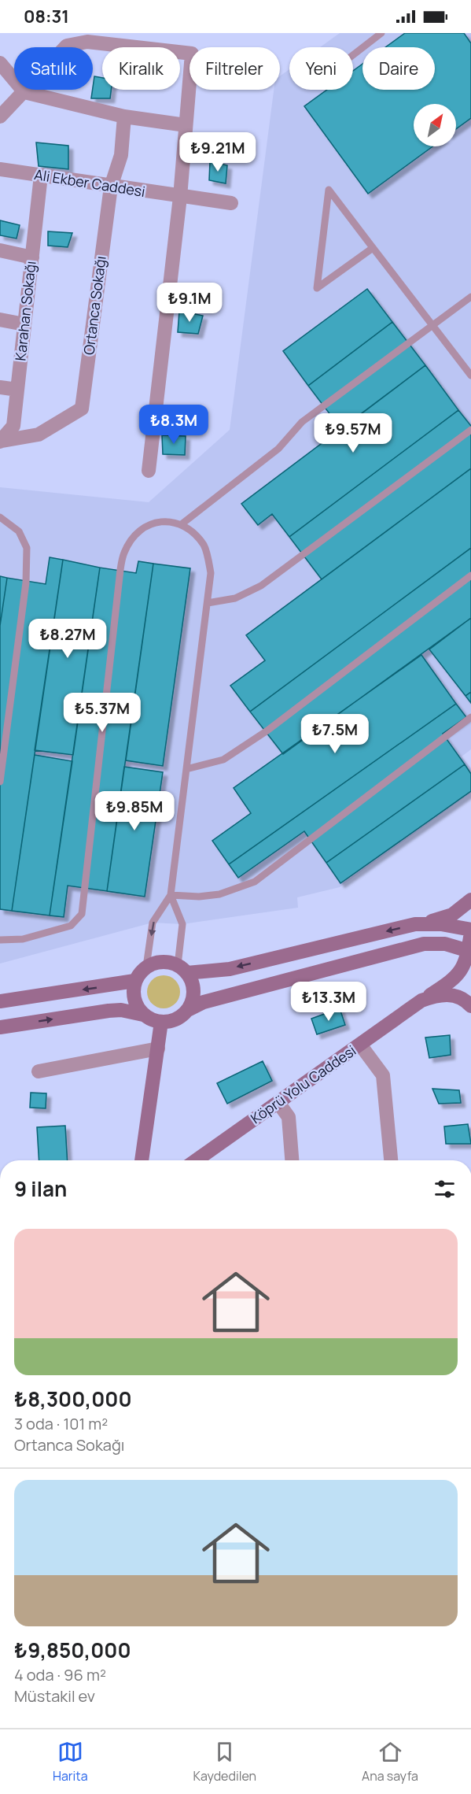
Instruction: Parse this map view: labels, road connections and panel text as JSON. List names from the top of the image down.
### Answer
{
  "streets": {
    "main road": ["Köprü Yolu Caddesi"],
    "street": ["Ali Ekber Caddesi", "Ortanca Sokağı", "Karahan Sokağı"]
  },
  "crossings": [
    ["Ali Ekber Caddesi", "Ortanca Sokağı"],
    ["Ali Ekber Caddesi", "Karahan Sokağı"],
    ["Ortanca Sokağı", "Karahan Sokağı"]
  ],
  "north": "top right",
  "page": {
    "status": "08:31",
    "chip": [
      "Satılık",
      "Kiralık",
      "Filtreler",
      "Yeni",
      "Daire"
    ],
    "price": [
      "₺9.21M",
      "₺9.1M",
      "₺8.3M",
      "₺9.57M",
      "₺8.27M",
      "₺5.37M",
      "₺7.5M",
      "₺9.85M",
      "₺13.3M"
    ],
    "heading": "9 ilan",
    "list": [
      {
        "name": "₺8,300,000",
        "note": "3 oda · 101 m² · Ortanca Sokağı"
      },
      {
        "name": "₺9,850,000",
        "note": "4 oda · 96 m² · Müstakil ev"
      }
    ],
    "tabs": ["Harita", "Kaydedilen", "Ana sayfa"]
  }
}
